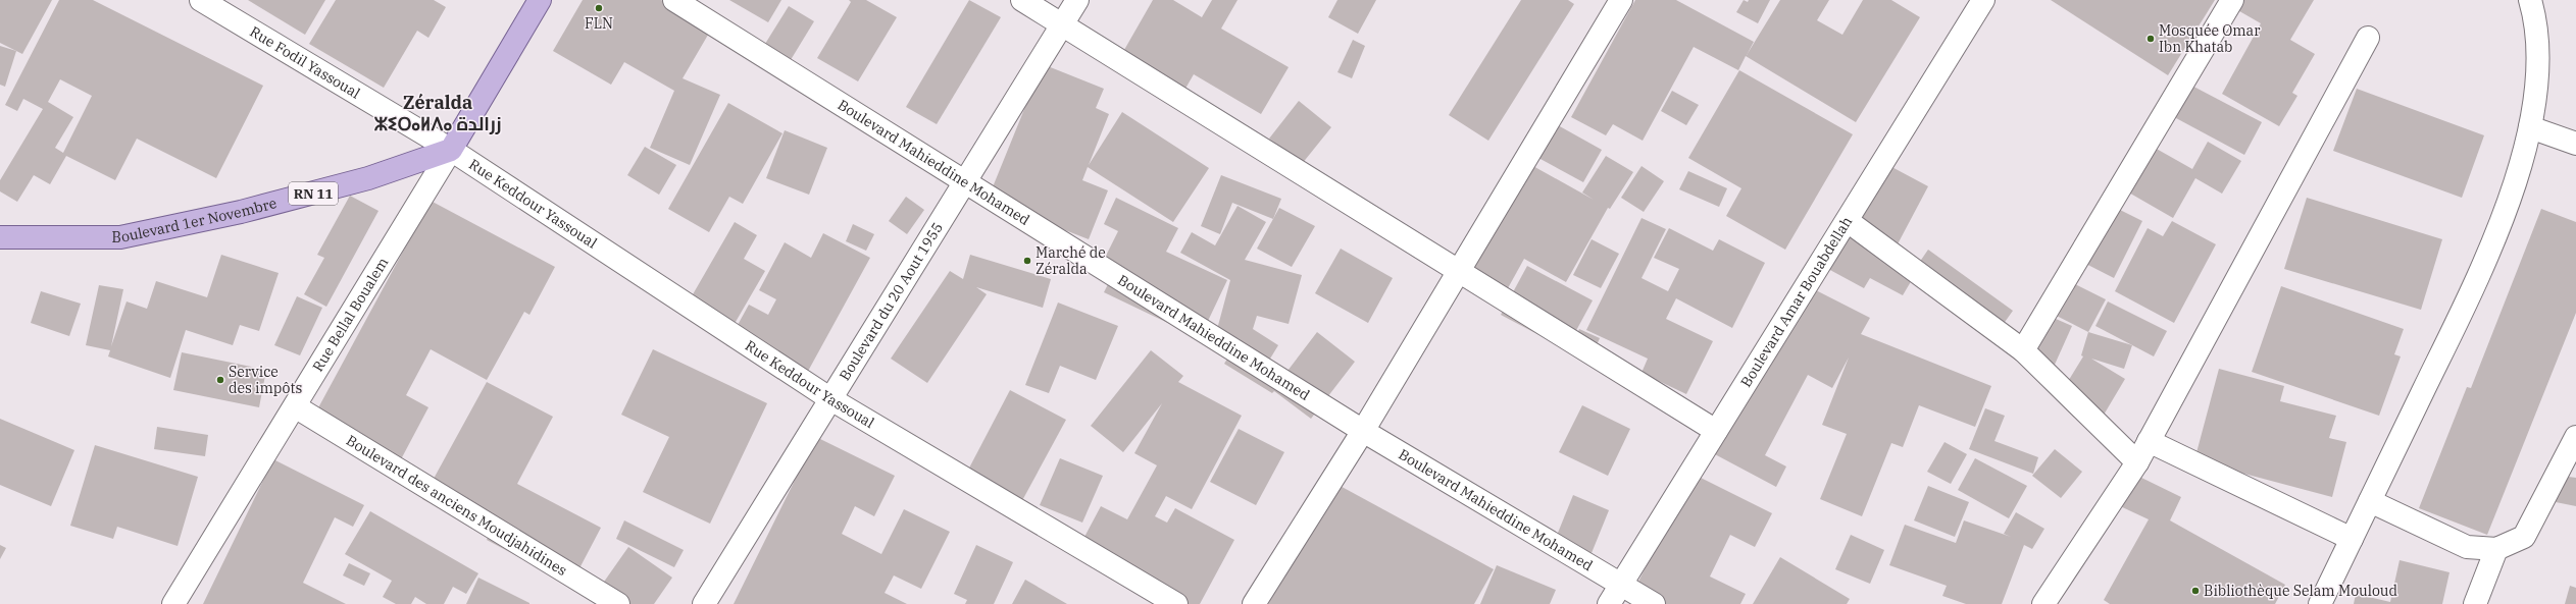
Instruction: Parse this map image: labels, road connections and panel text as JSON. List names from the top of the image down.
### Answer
{
  "streets": {
    "main road": ["RN 11", "Boulevard 1er Novembre"],
    "street": [
      "Rue Fodil Yassoual",
      "Boulevard Mahieddine Mohamed",
      "Rue Keddour Yassoual",
      "Boulevard du 20 Aout 1955",
      "Boulevard Amar Bouabdellah",
      "Rue Bellal Boualem",
      "Boulevard des anciens Moudjahidines"
    ]
  },
  "crossings": [
    ["Rue Fodil Yassoual", "Rue Keddour Yassoual"],
    ["Rue Fodil Yassoual", "Boulevard 1er Novembre"],
    ["Rue Fodil Yassoual", "Rue Bellal Boualem"],
    ["Boulevard Mahieddine Mohamed", "Boulevard du 20 Aout 1955"],
    ["Boulevard Mahieddine Mohamed", "Boulevard Amar Bouabdellah"],
    ["Rue Keddour Yassoual", "Boulevard 1er Novembre"],
    ["Rue Keddour Yassoual", "Boulevard du 20 Aout 1955"],
    ["Rue Keddour Yassoual", "Rue Bellal Boualem"],
    ["Boulevard 1er Novembre", "Rue Bellal Boualem"],
    ["Rue Bellal Boualem", "Boulevard des anciens Moudjahidines"]
  ],
  "districts": ["Zéralda ⵣⵉⵔⴰⵍⴷⴰ زرالدة"],
  "places": [
    "FLN",
    "Mosquée Omar Ibn Khatab",
    "Marché de Zéralda",
    "Service des impôts",
    "Bibliothèque Selam Mouloud"
  ]
}
